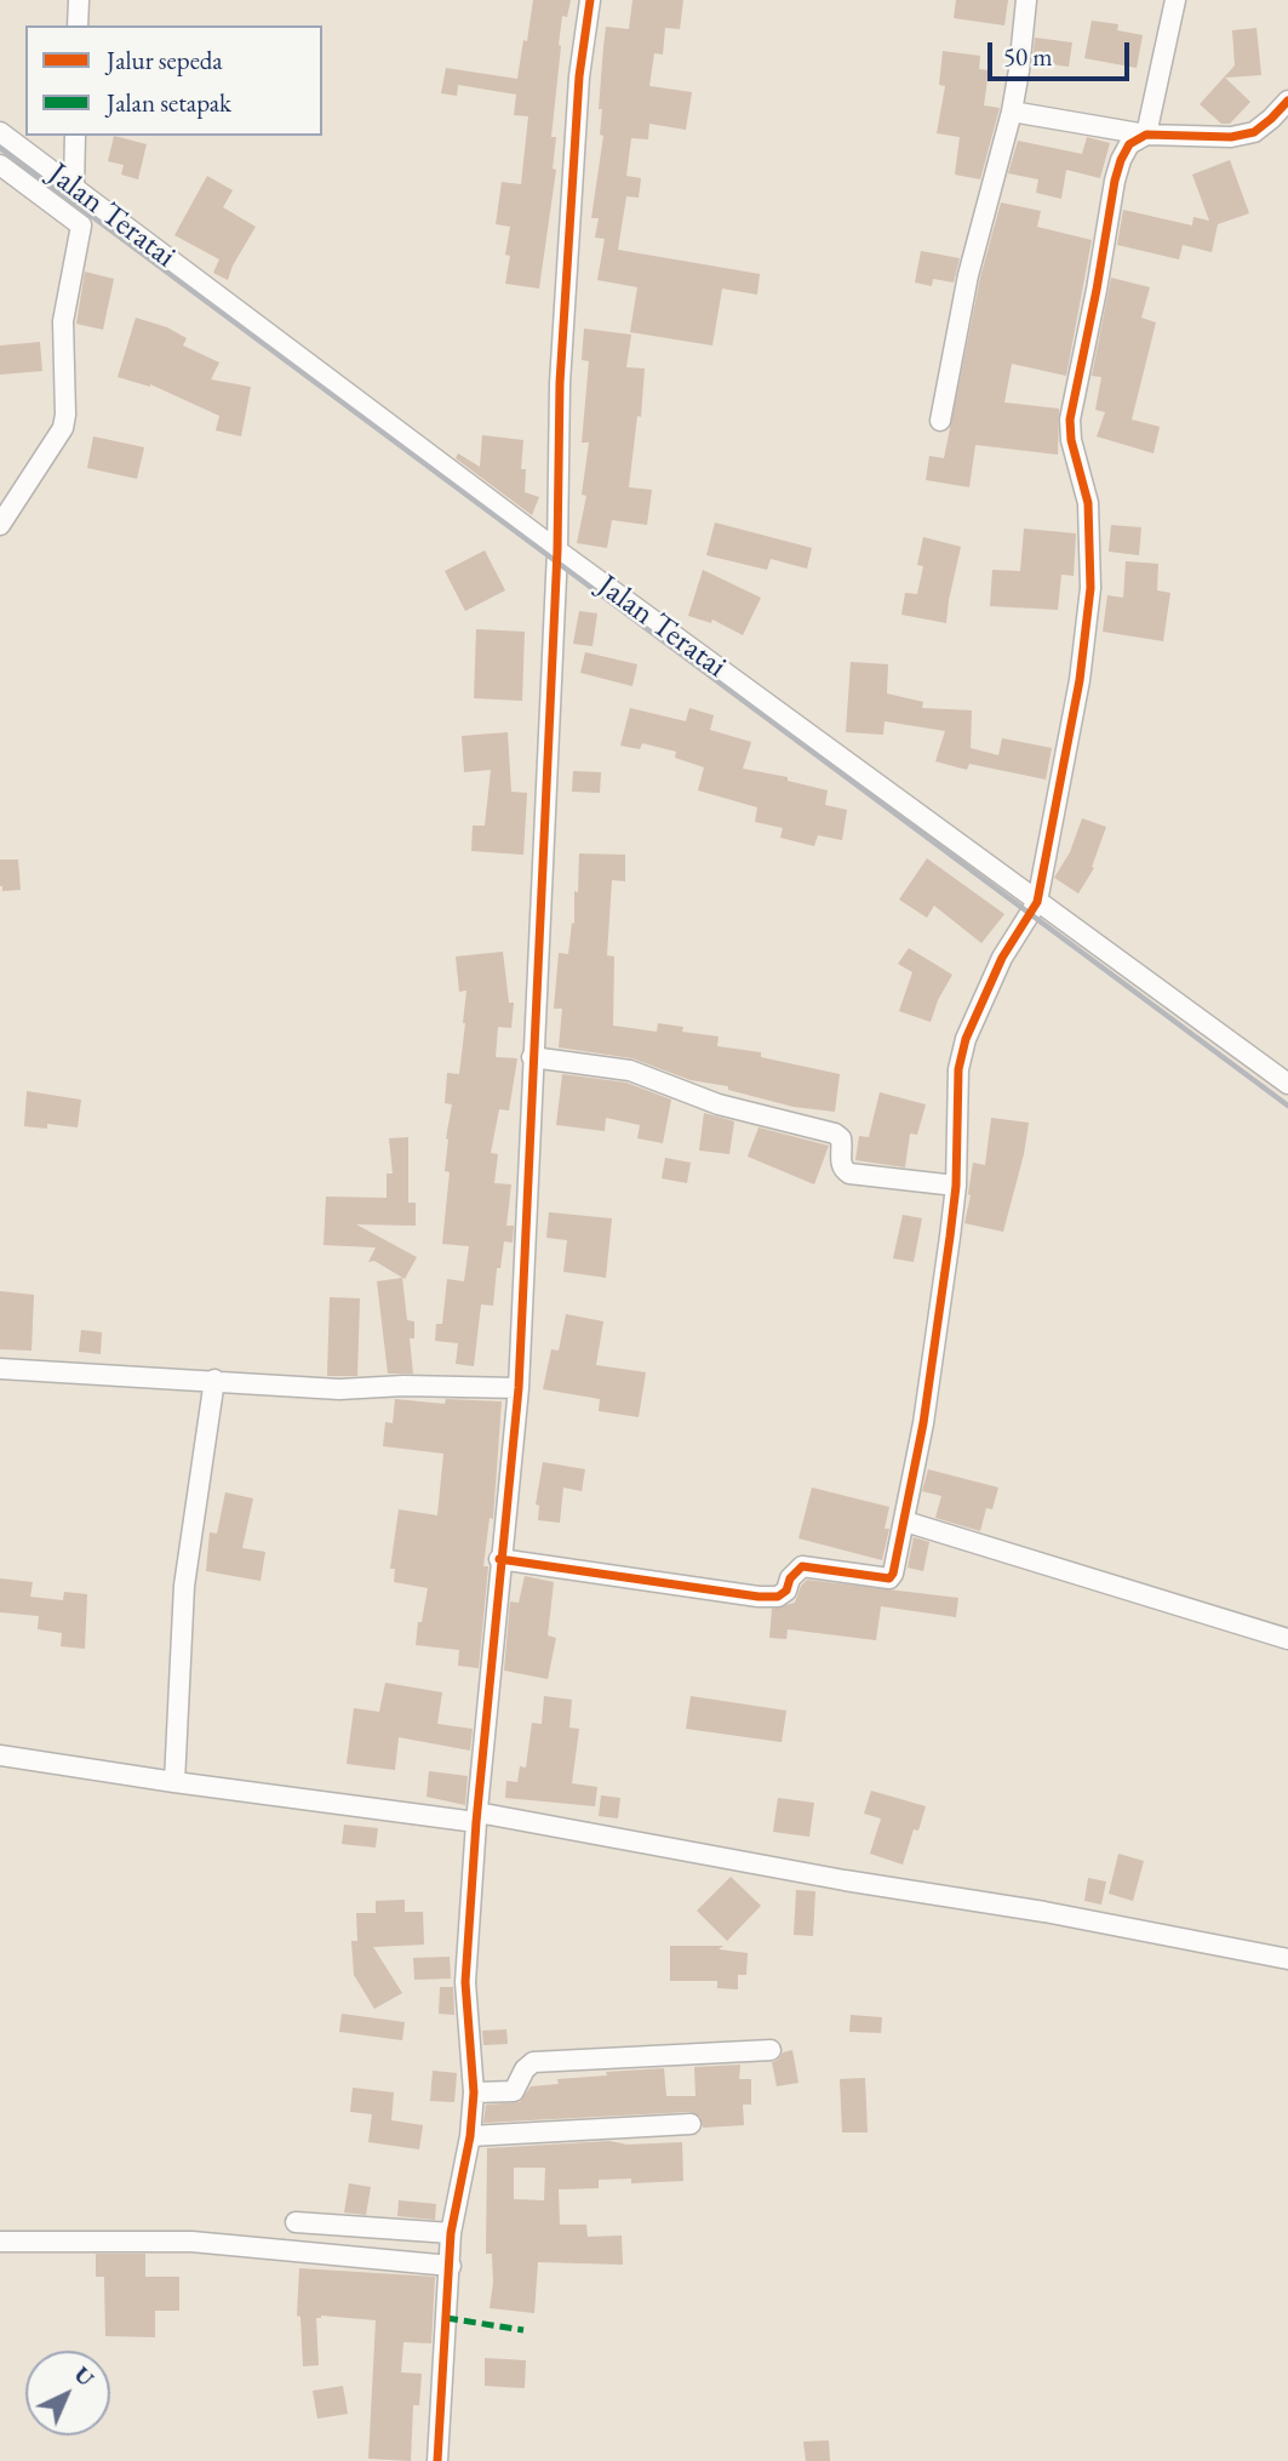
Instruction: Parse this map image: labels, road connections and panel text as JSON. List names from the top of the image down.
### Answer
{
  "streets": {
    "street": ["Jalan Teratai"]
  },
  "legend": ["Jalur sepeda", "Jalan setapak"],
  "scale_bar": "50 m",
  "north": "top right"
}
